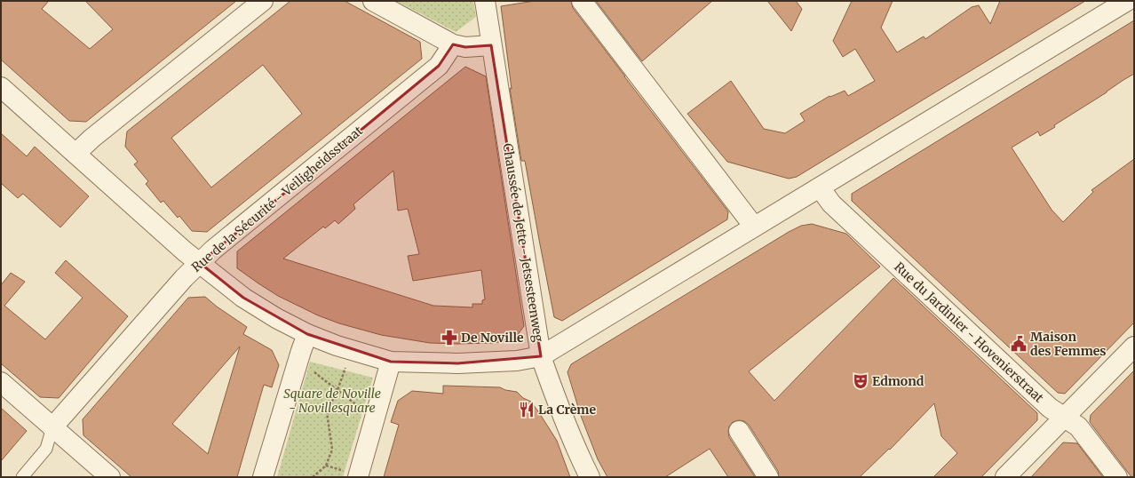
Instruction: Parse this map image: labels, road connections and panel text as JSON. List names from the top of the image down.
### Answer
{
  "streets": {
    "street": ["Rue de la Sécurité - Veiligheidsstraat", "Chaussée de Jette - Jetsesteenweg", "Rue du Jardinier - Hovenierstraat"]
  },
  "parks": ["Square de Noville - Novillesquare"],
  "places": {
    "pharmacy": ["De Noville"],
    "public building": ["Maison des Femmes"],
    "theatre": ["Edmond"],
    "restaurant": ["La Crème"]
  }
}
